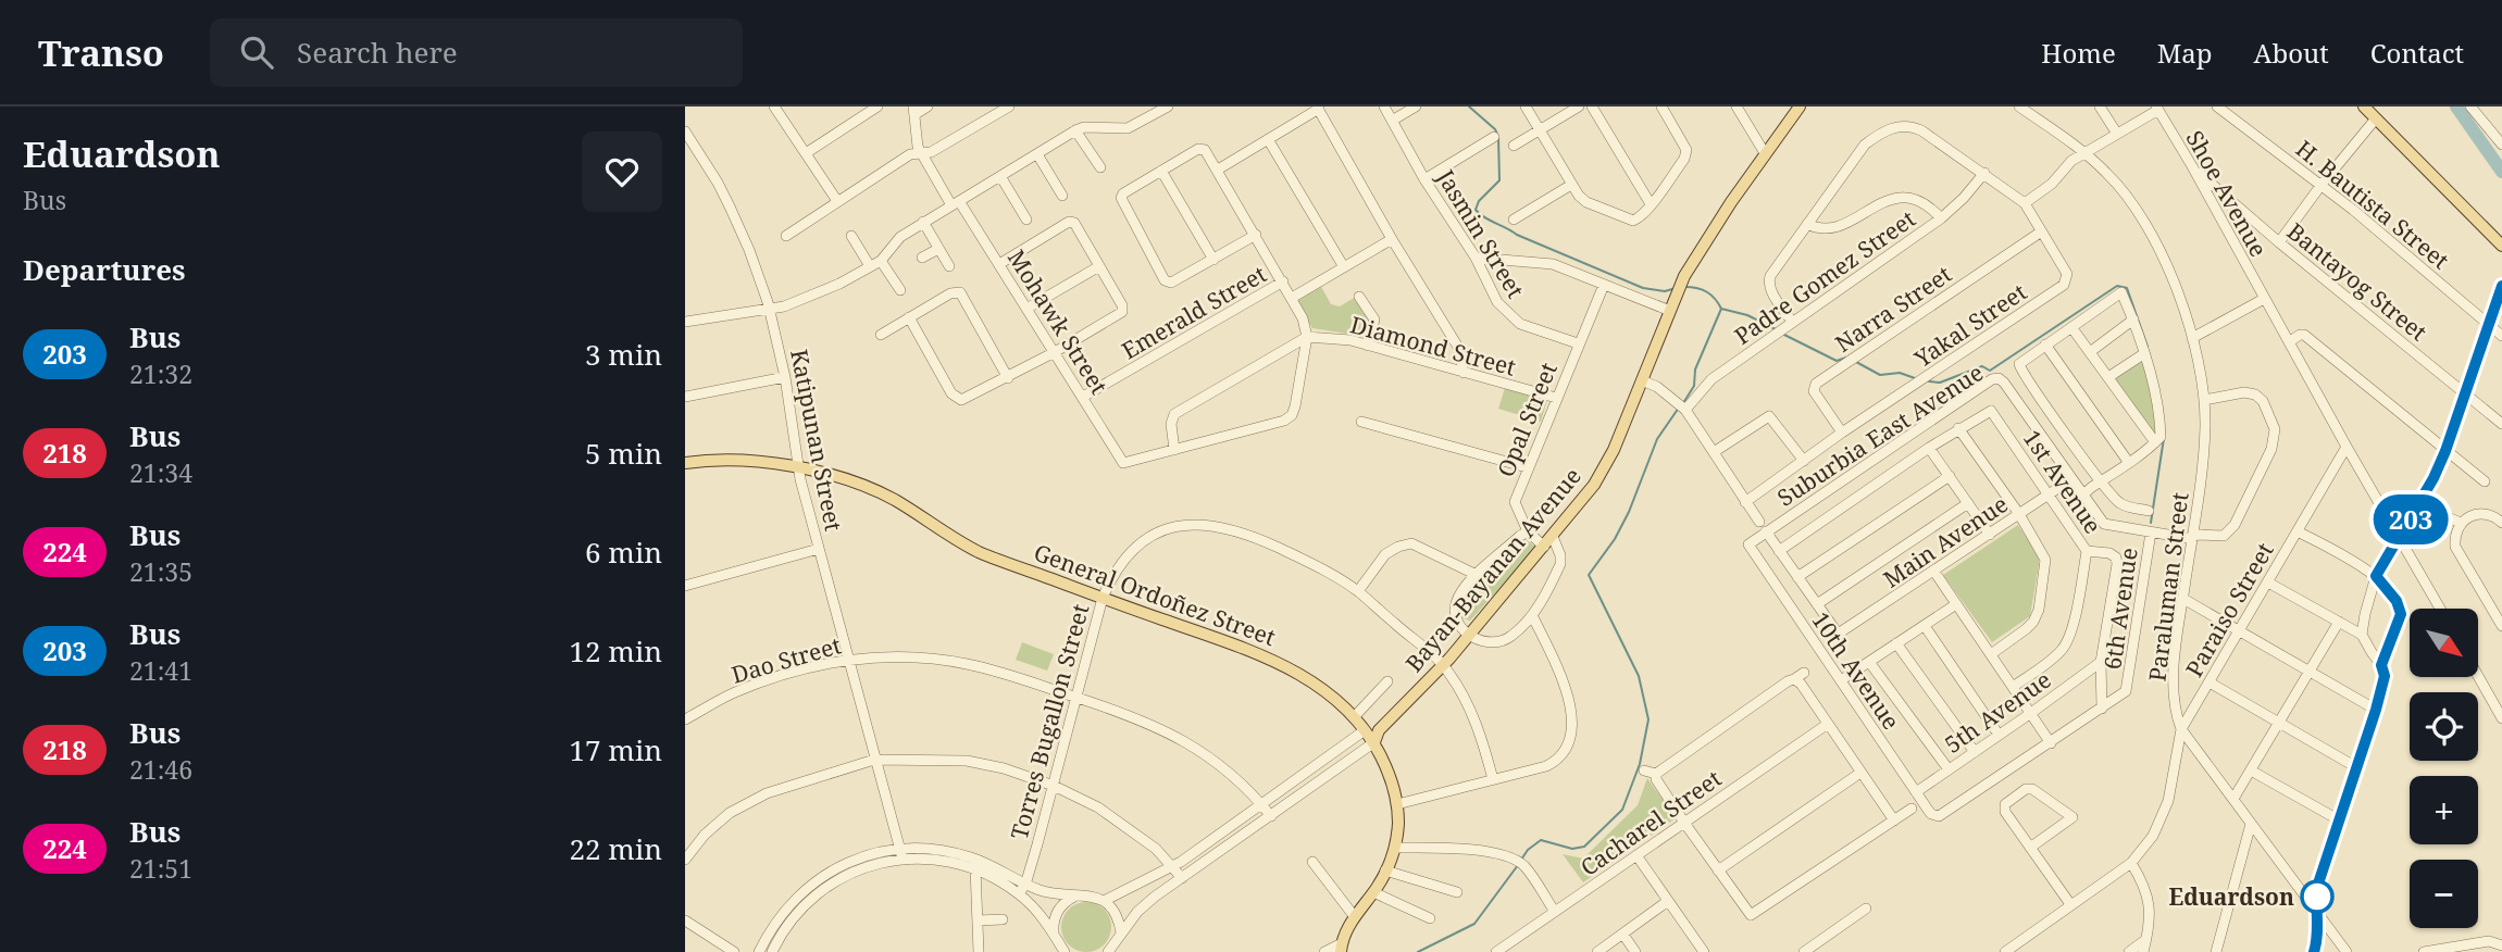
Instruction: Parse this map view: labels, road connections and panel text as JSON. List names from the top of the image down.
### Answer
{
  "streets": {
    "main road": ["Bayan-Bayanan Avenue", "General Ordoñez Street"],
    "street": [
      "Shoe Avenue",
      "H. Bautista Street",
      "Jasmin Street",
      "Padre Gomez Street",
      "Bantayog Street",
      "Narra Street",
      "Emerald Street",
      "Mohawk Street",
      "Yakal Street",
      "Diamond Street",
      "Opal Street",
      "Suburbia East Avenue",
      "Katipunan Street",
      "1st Avenue",
      "Main Avenue",
      "Paraluman Street",
      "6th Avenue",
      "Paraiso Street",
      "Dao Street",
      "10th Avenue",
      "5th Avenue",
      "Torres Bugallon Street",
      "Cacharel Street"
    ]
  },
  "crossings": [
    ["Shoe Avenue", "Bantayog Street"],
    ["Shoe Avenue", "Paraiso Street"],
    ["Jasmin Street", "Opal Street"],
    ["Narra Street", "Yakal Street"],
    ["Emerald Street", "Mohawk Street"],
    ["Diamond Street", "Opal Street"],
    ["Opal Street", "Bayan-Bayanan Avenue"],
    ["Suburbia East Avenue", "Main Avenue"],
    ["Suburbia East Avenue", "Paraluman Street"],
    ["Suburbia East Avenue", "6th Avenue"],
    ["Suburbia East Avenue", "10th Avenue"],
    ["Katipunan Street", "General Ordoñez Street"],
    ["Katipunan Street", "Dao Street"],
    ["1st Avenue", "Main Avenue"],
    ["Bayan-Bayanan Avenue", "Dao Street"],
    ["Bayan-Bayanan Avenue", "Torres Bugallon Street"],
    ["Paraluman Street", "Paraiso Street"],
    ["General Ordoñez Street", "Torres Bugallon Street"],
    ["6th Avenue", "10th Avenue"],
    ["Dao Street", "Torres Bugallon Street"],
    ["10th Avenue", "5th Avenue"]
  ],
  "places": ["Eduardson"],
  "lines": ["bus line 203"],
  "north": "bottom right",
  "page": {
    "header": "Transo",
    "search": "Search here",
    "nav": [
      "Home",
      "Map",
      "About",
      "Contact"
    ],
    "heading": [
      ["Eduardson", "Bus"],
      "Departures"
    ],
    "on_map": "203",
    "list": [
      {
        "mark": "203",
        "name": "Bus",
        "note": "21:32",
        "value": "3 min"
      },
      {
        "mark": "218",
        "name": "Bus",
        "note": "21:34",
        "value": "5 min"
      },
      {
        "mark": "224",
        "name": "Bus",
        "note": "21:35",
        "value": "6 min"
      },
      {
        "mark": "203",
        "name": "Bus",
        "note": "21:41",
        "value": "12 min"
      },
      {
        "mark": "218",
        "name": "Bus",
        "note": "21:46",
        "value": "17 min"
      },
      {
        "mark": "224",
        "name": "Bus",
        "note": "21:51",
        "value": "22 min"
      }
    ],
    "map_buttons": ["+", "−"]
  }
}
